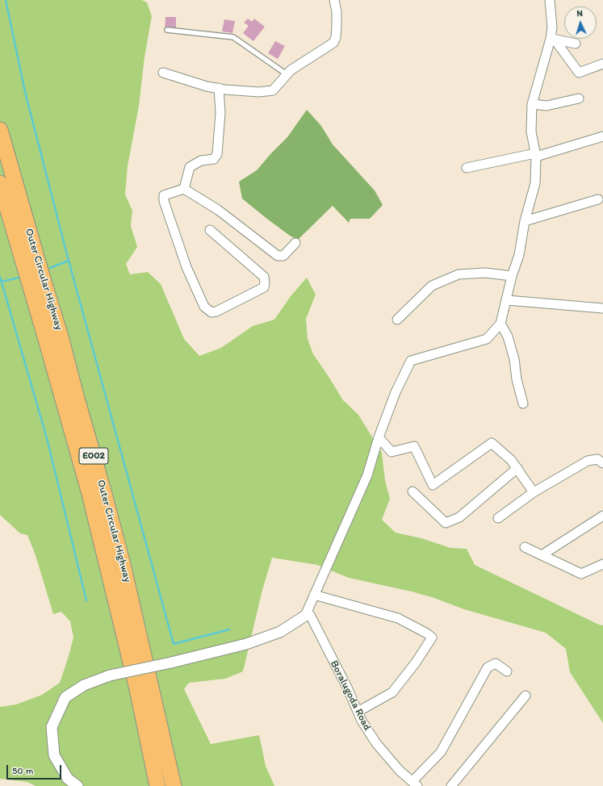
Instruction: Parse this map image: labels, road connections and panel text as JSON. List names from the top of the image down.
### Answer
{
  "streets": {
    "highway": ["Outer Circular Highway", "E002"],
    "street": ["Boralugoda Road"]
  },
  "scale_bar": "50 m",
  "north": "top"
}
